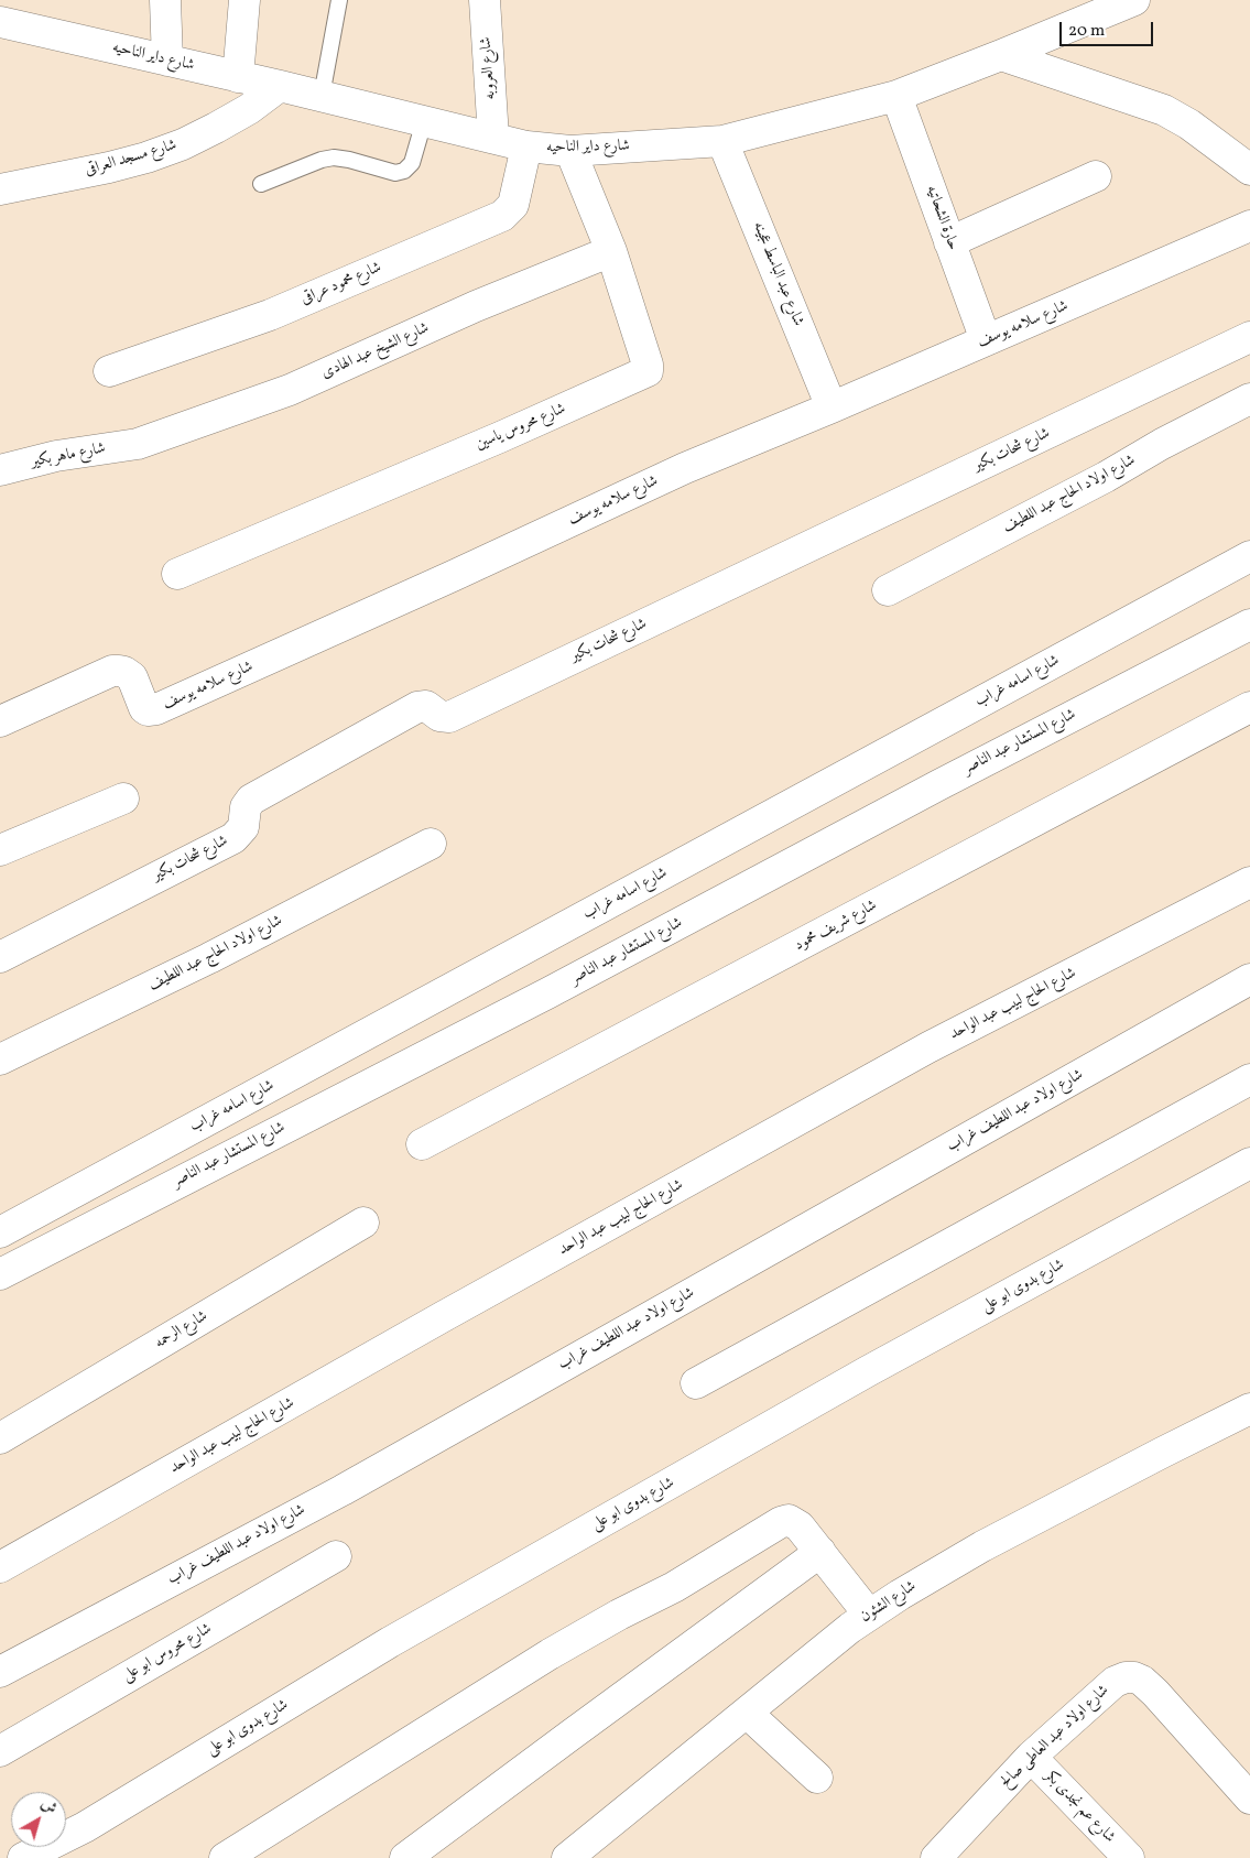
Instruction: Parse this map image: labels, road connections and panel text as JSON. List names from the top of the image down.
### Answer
{
  "streets": {
    "street": [
      "شارع داير الناحيه",
      "شارع العروبه",
      "شارع مسجد العراقى",
      "حارة الشحاتيه",
      "شارع عبد الباسط عجينه",
      "شارع محمود عراقى",
      "شارع سلامه يوسف",
      "شارع الشيخ عبد الهادى",
      "شارع محروس ياسين",
      "شارع شحات بكير",
      "شارع ماهر بكير",
      "شارع اولاد الحاج عبد اللطيف",
      "شارع اسامه غراب",
      "شارع المستشار عبد الناصر",
      "شارع شريف محمود",
      "شارع الحاج لبيب عبد الواحد",
      "شارع اولاد عبد اللطيف غراب",
      "شارع بدوى ابو على",
      "شارع الرحمه",
      "شارع الشئون",
      "شارع محروس ابو على",
      "شارع اولاد عبد العاطى صالح",
      "شارع عم نجدى بكر"
    ]
  },
  "crossings": [
    ["شارع داير الناحيه", "شارع العروبه"],
    ["شارع داير الناحيه", "شارع مسجد العراقى"],
    ["شارع داير الناحيه", "حارة الشحاتيه"],
    ["شارع داير الناحيه", "شارع عبد الباسط عجينه"],
    ["شارع داير الناحيه", "شارع محمود عراقى"],
    ["شارع داير الناحيه", "شارع محروس ياسين"],
    ["حارة الشحاتيه", "شارع سلامه يوسف"],
    ["شارع عبد الباسط عجينه", "شارع سلامه يوسف"],
    ["شارع الشيخ عبد الهادى", "شارع محروس ياسين"],
    ["شارع الشيخ عبد الهادى", "شارع ماهر بكير"],
    ["شارع اولاد عبد العاطى صالح", "شارع عم نجدى بكر"]
  ],
  "scale_bar": "20 m",
  "north": "top right"
}
